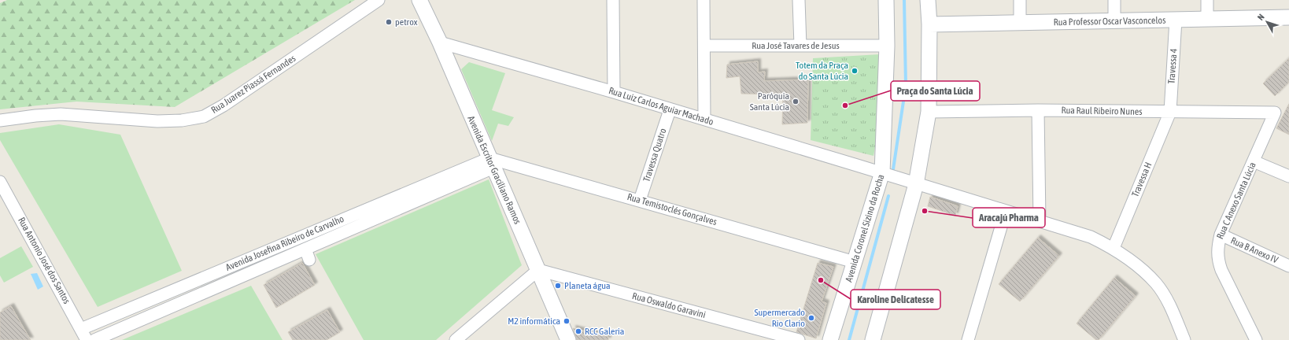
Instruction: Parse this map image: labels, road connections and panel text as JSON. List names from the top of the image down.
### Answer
{
  "streets": {
    "street": [
      "Rua Professor Oscar Vasconcelos",
      "Rua José Tavares de Jesus",
      "Travessa 4",
      "Rua Juarez Piassá Fernandes",
      "Rua Luiz Carlos Aguiar Machado",
      "Rua Raul Ribeiro Nunes",
      "Travessa Quatro",
      "Avenida Escritor Graciliano Ramos",
      "Travessa H",
      "Rua C Anexo Santa Lúcia",
      "Rua Temistoclés Gonçalves",
      "Avenida Coronel Sizino da Rocha",
      "Avenida Josefina Ribeiro de Carvalho",
      "Rua B Anexo IV",
      "Rua Antonio José dos Santos",
      "Rua Oswaldo Garavini"
    ]
  },
  "crossings": [
    ["Rua Professor Oscar Vasconcelos", "Travessa 4"],
    ["Rua José Tavares de Jesus", "Avenida Coronel Sizino da Rocha"],
    ["Travessa 4", "Rua Raul Ribeiro Nunes"],
    ["Travessa 4", "Travessa H"],
    ["Rua Luiz Carlos Aguiar Machado", "Travessa Quatro"],
    ["Rua Luiz Carlos Aguiar Machado", "Avenida Escritor Graciliano Ramos"],
    ["Rua Luiz Carlos Aguiar Machado", "Travessa H"],
    ["Rua Luiz Carlos Aguiar Machado", "Avenida Coronel Sizino da Rocha"],
    ["Rua Raul Ribeiro Nunes", "Travessa H"],
    ["Rua Raul Ribeiro Nunes", "Rua C Anexo Santa Lúcia"],
    ["Travessa Quatro", "Rua Temistoclés Gonçalves"],
    ["Avenida Escritor Graciliano Ramos", "Rua Temistoclés Gonçalves"],
    ["Avenida Escritor Graciliano Ramos", "Avenida Josefina Ribeiro de Carvalho"],
    ["Avenida Escritor Graciliano Ramos", "Rua Oswaldo Garavini"],
    ["Rua C Anexo Santa Lúcia", "Rua B Anexo IV"],
    ["Rua Temistoclés Gonçalves", "Avenida Coronel Sizino da Rocha"],
    ["Rua Temistoclés Gonçalves", "Avenida Josefina Ribeiro de Carvalho"],
    ["Avenida Josefina Ribeiro de Carvalho", "Rua Antonio José dos Santos"]
  ],
  "places": [
    "petrox",
    "Totem da Praça do Santa Lúcia",
    "Paróquia Santa Lúcia",
    "Praça do Santa Lúcia",
    "Aracajú Pharma",
    "Karoline Delicatesse",
    "Planeta água",
    "Supermercado Rio Clario",
    "M2 informática",
    "RCC Galeria"
  ],
  "north": "top left"
}
